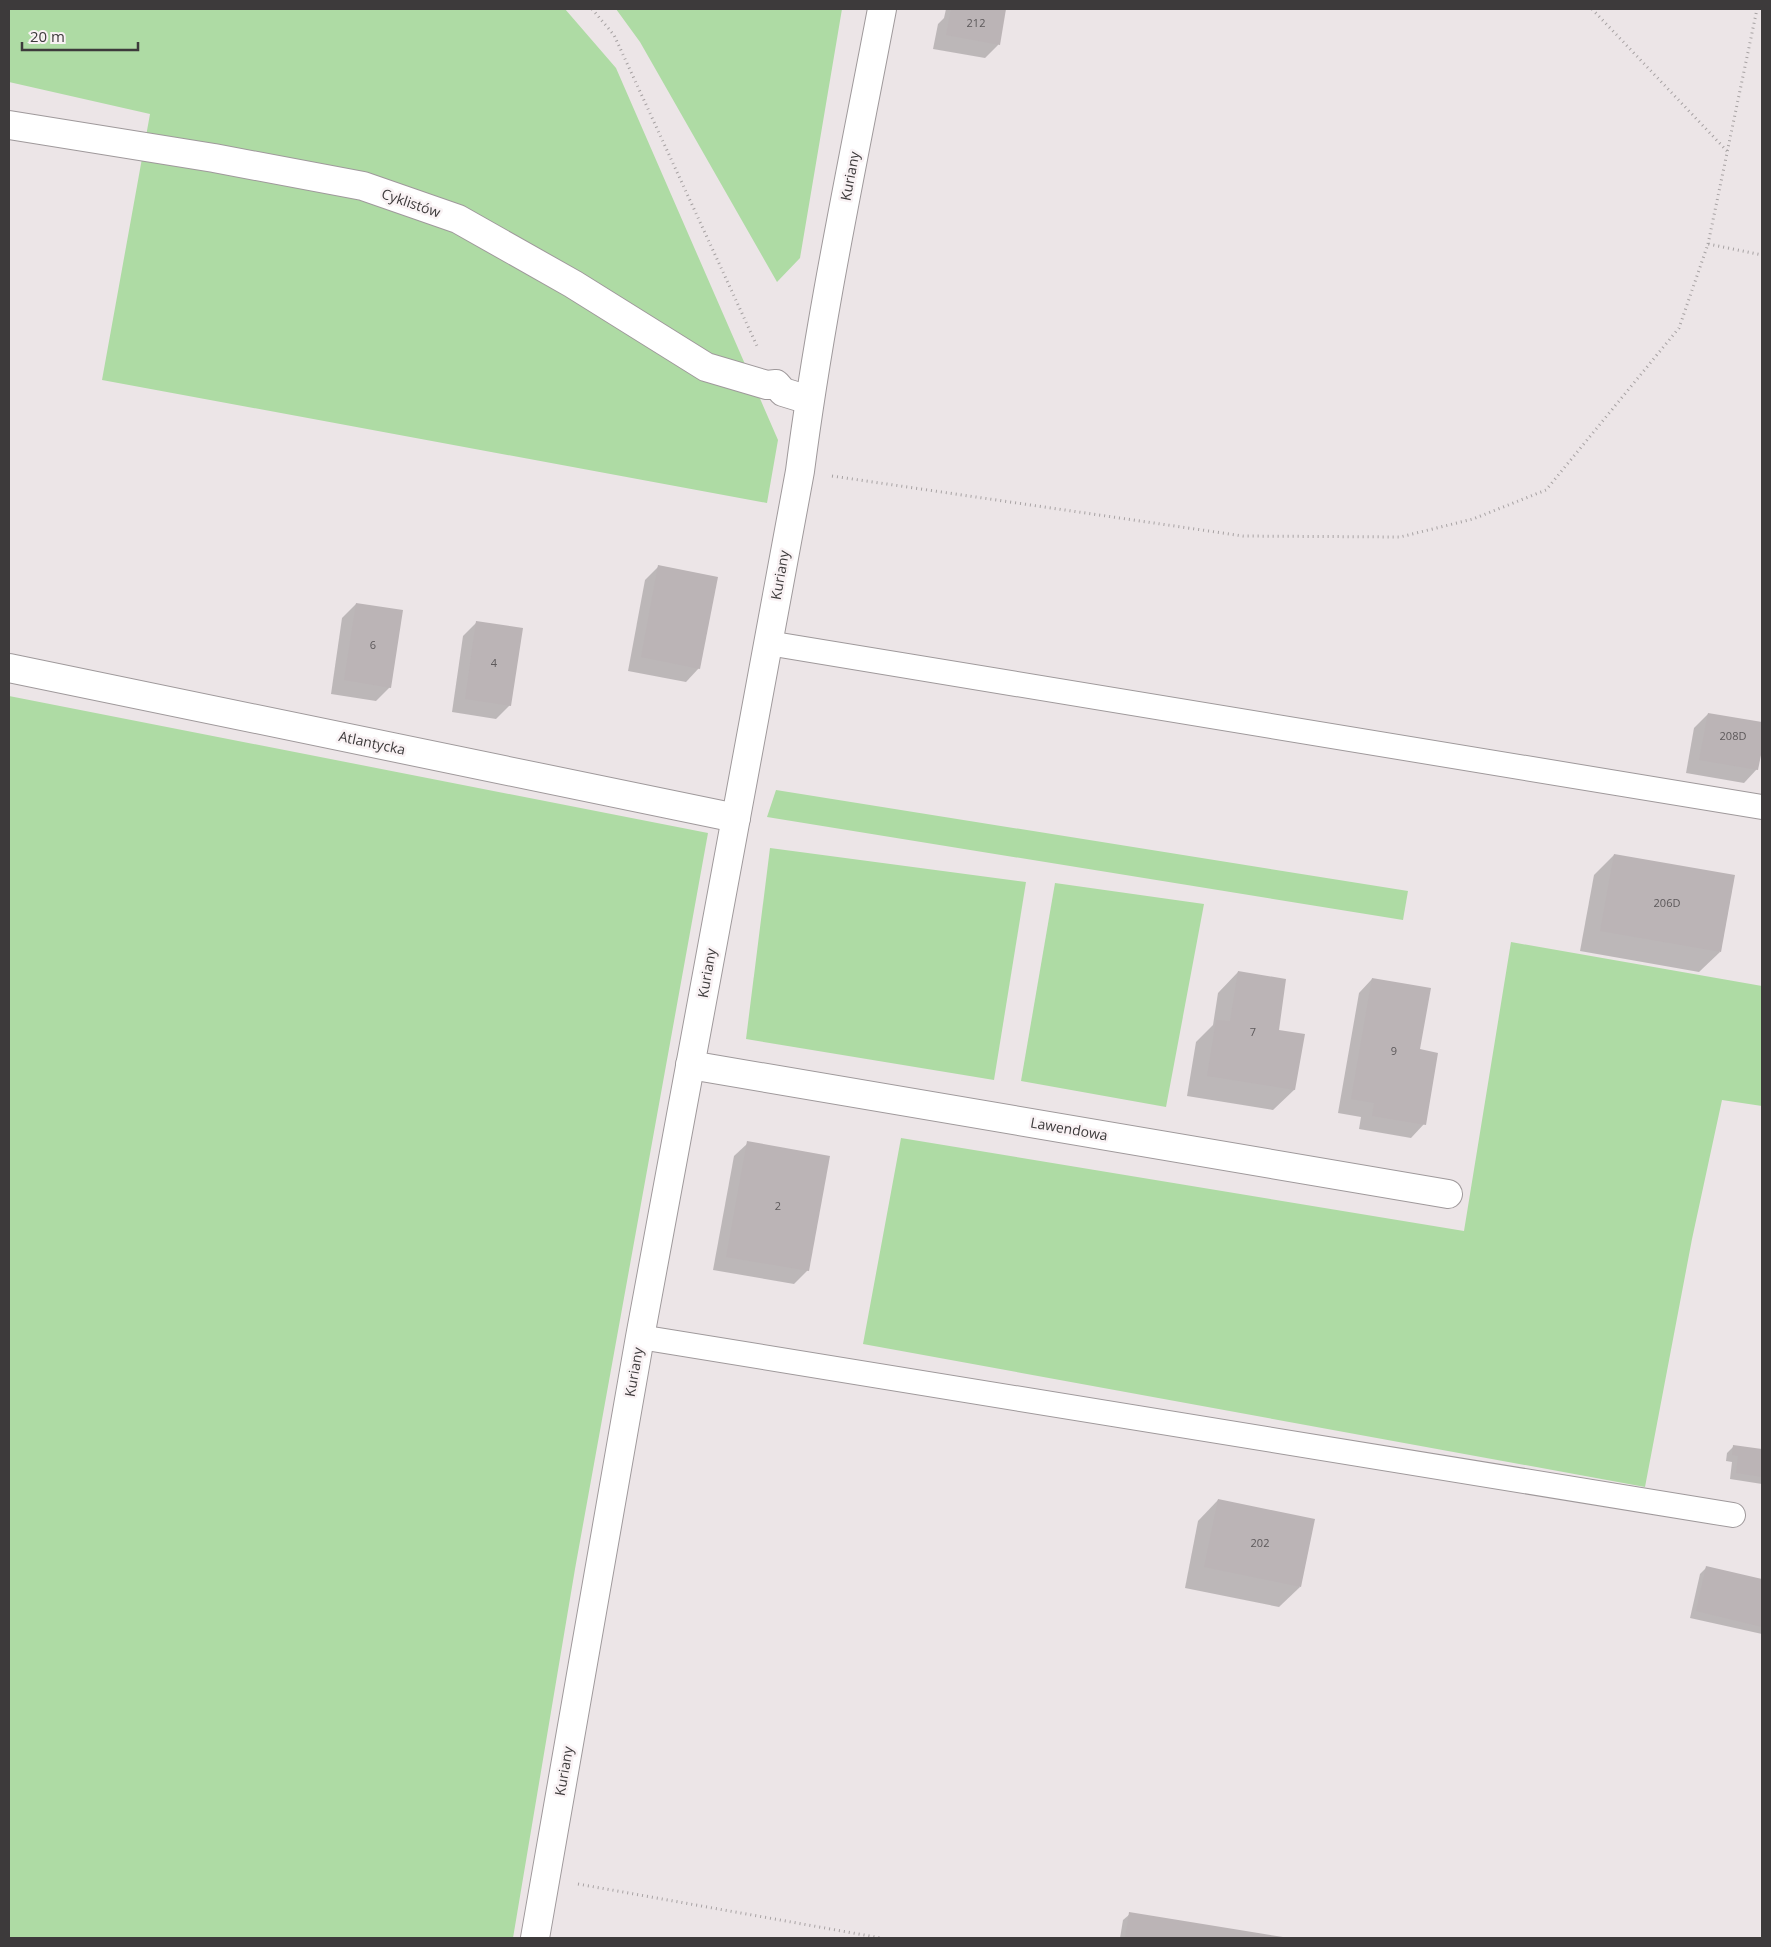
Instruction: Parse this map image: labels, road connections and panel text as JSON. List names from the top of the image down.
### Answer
{
  "streets": {
    "street": [
      "Kuriany",
      "Cyklistów",
      "Atlantycka",
      "Lawendowa"
    ]
  },
  "crossings": [
    ["Kuriany", "Atlantycka"],
    ["Kuriany", "Lawendowa"]
  ],
  "house_numbers": [
    "212",
    "6",
    "4",
    "208D",
    "206D",
    "7",
    "9",
    "2",
    "202"
  ],
  "scale_bar": "20 m"
}
